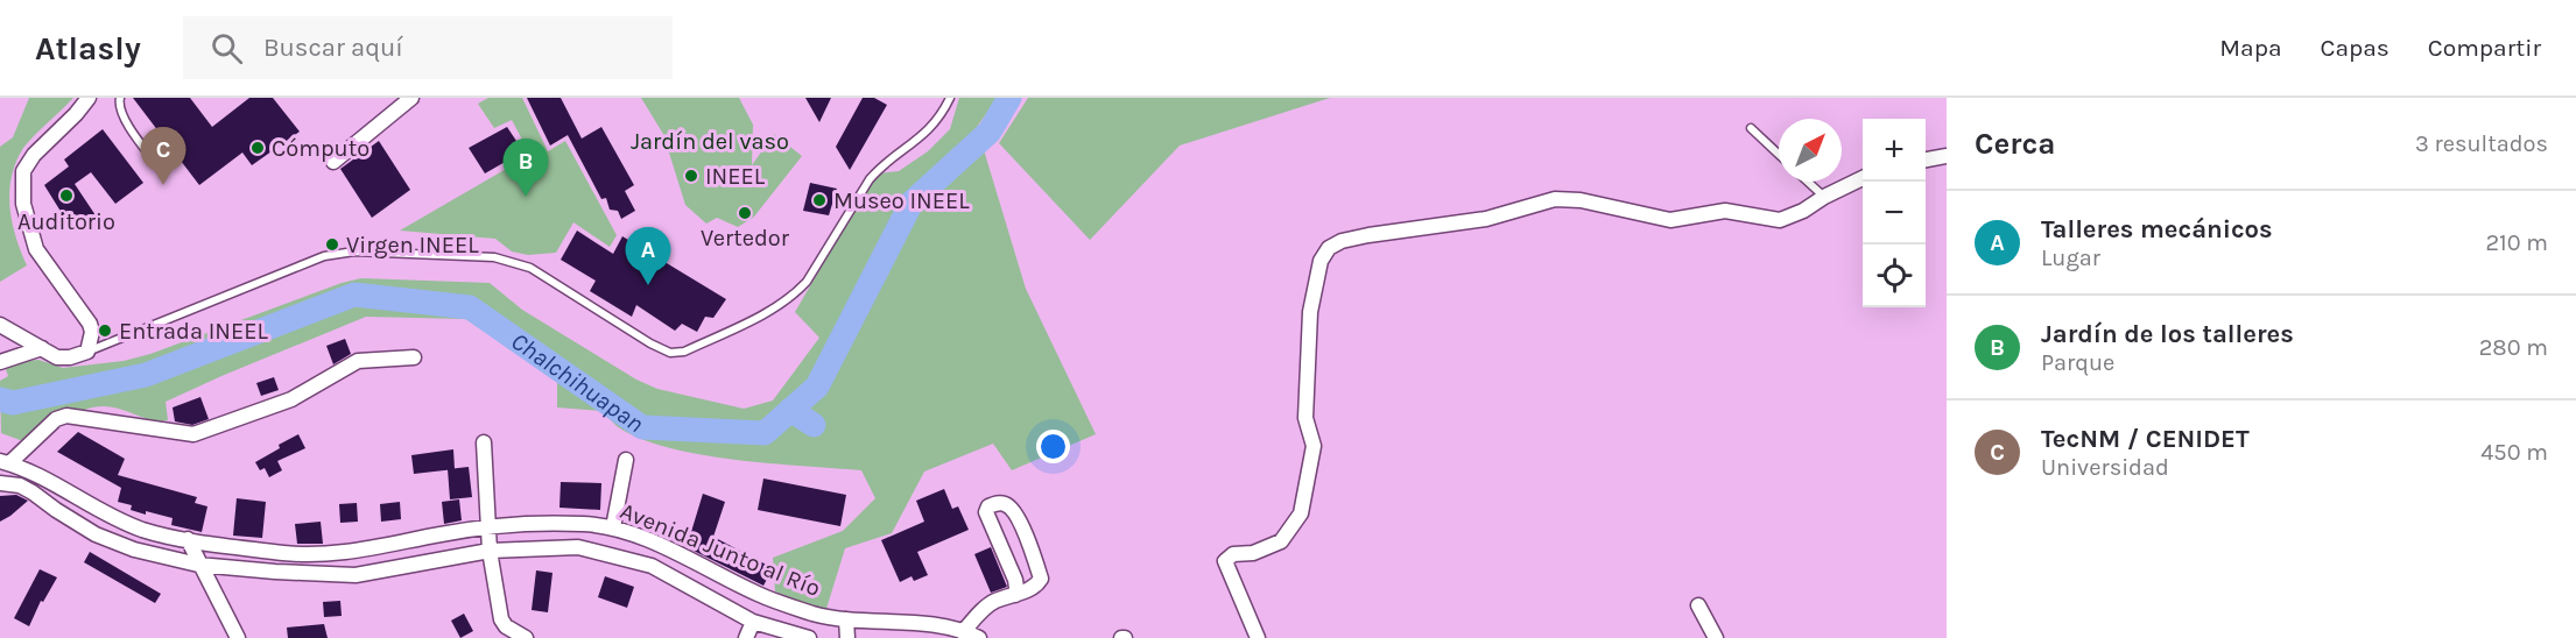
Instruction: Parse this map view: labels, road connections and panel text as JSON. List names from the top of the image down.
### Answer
{
  "streets": {
    "street": ["Avenida Junto al Río"]
  },
  "water": ["Chalchihuapan"],
  "parks": ["Jardín del vaso"],
  "places": [
    "Cómputo",
    "INEEL",
    "Auditorio",
    "Museo INEEL",
    "Vertedor",
    "Virgen INEEL",
    "Entrada INEEL"
  ],
  "north": "top right",
  "page": {
    "header": "Atlasly",
    "search": "Buscar aquí",
    "nav": ["Mapa", "Capas", "Compartir"],
    "heading": ["Cerca", "3 resultados"],
    "map_buttons": ["+", "−"],
    "pins": ["C", "B", "A"],
    "list": [
      {
        "mark": "A",
        "name": "Talleres mecánicos",
        "note": "Lugar",
        "value": "210 m"
      },
      {
        "mark": "B",
        "name": "Jardín de los talleres",
        "note": "Parque",
        "value": "280 m"
      },
      {
        "mark": "C",
        "name": "TecNM / CENIDET",
        "note": "Universidad",
        "value": "450 m"
      }
    ]
  }
}
